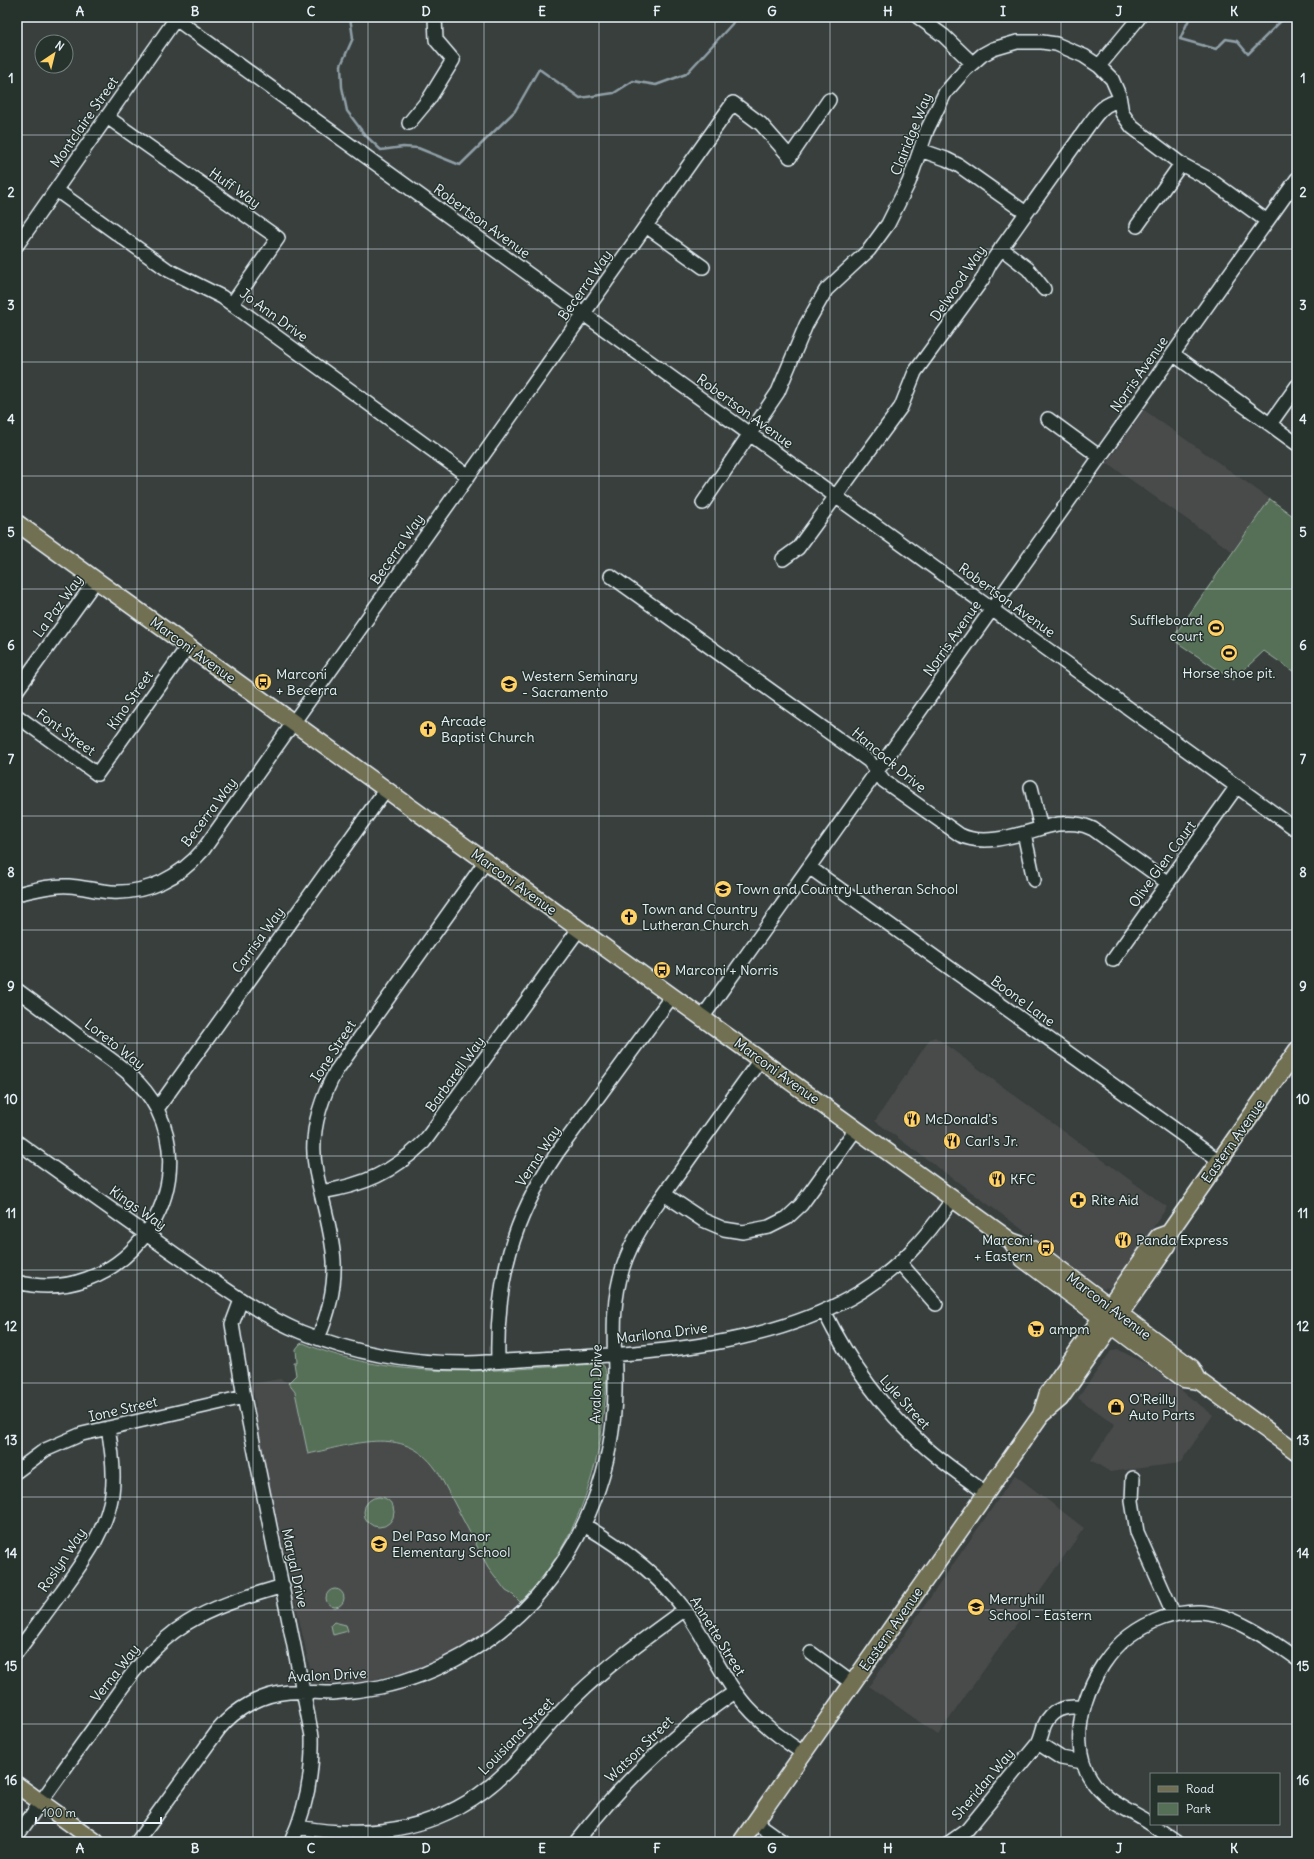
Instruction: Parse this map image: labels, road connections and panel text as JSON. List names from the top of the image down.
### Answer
{
  "streets": {
    "main road": ["Marconi Avenue", "Eastern Avenue"],
    "street": [
      "Montclaire Street",
      "Clairidge Way",
      "Huff Way",
      "Robertson Avenue",
      "Delwood Way",
      "Becerra Way",
      "Jo Ann Drive",
      "Norris Avenue",
      "La Paz Way",
      "Kino Street",
      "Font Street",
      "Hancock Drive",
      "Olive Glen Court",
      "Carrisa Way",
      "Boone Lane",
      "Loreto Way",
      "Ione Street",
      "Barbarell Way",
      "Verna Way",
      "Kings Way",
      "Marilona Drive",
      "Avalon Drive",
      "Lyle Street",
      "Roslyn Way",
      "Maryal Drive",
      "Annette Street",
      "Louisiana Street",
      "Watson Street",
      "Sheridan Way"
    ]
  },
  "crossings": [
    ["Montclaire Street", "Huff Way"],
    ["Montclaire Street", "Robertson Avenue"],
    ["Montclaire Street", "Jo Ann Drive"],
    ["Clairidge Way", "Robertson Avenue"],
    ["Clairidge Way", "Delwood Way"],
    ["Clairidge Way", "Norris Avenue"],
    ["Huff Way", "Jo Ann Drive"],
    ["Robertson Avenue", "Delwood Way"],
    ["Robertson Avenue", "Becerra Way"],
    ["Robertson Avenue", "Norris Avenue"],
    ["Robertson Avenue", "Olive Glen Court"],
    ["Becerra Way", "Jo Ann Drive"],
    ["Becerra Way", "Marconi Avenue"],
    ["Norris Avenue", "Marconi Avenue"],
    ["Norris Avenue", "Hancock Drive"],
    ["Norris Avenue", "Boone Lane"],
    ["La Paz Way", "Marconi Avenue"],
    ["Marconi Avenue", "Kino Street"],
    ["Marconi Avenue", "Carrisa Way"],
    ["Marconi Avenue", "Ione Street"],
    ["Marconi Avenue", "Barbarell Way"],
    ["Marconi Avenue", "Eastern Avenue"],
    ["Marconi Avenue", "Verna Way"],
    ["Marconi Avenue", "Marilona Drive"],
    ["Marconi Avenue", "Avalon Drive"],
    ["Kino Street", "Font Street"],
    ["Hancock Drive", "Olive Glen Court"],
    ["Carrisa Way", "Loreto Way"],
    ["Boone Lane", "Eastern Avenue"],
    ["Loreto Way", "Kings Way"],
    ["Ione Street", "Barbarell Way"],
    ["Ione Street", "Marilona Drive"],
    ["Ione Street", "Roslyn Way"],
    ["Ione Street", "Maryal Drive"],
    ["Eastern Avenue", "Lyle Street"],
    ["Eastern Avenue", "Annette Street"],
    ["Verna Way", "Marilona Drive"],
    ["Verna Way", "Maryal Drive"],
    ["Kings Way", "Marilona Drive"],
    ["Kings Way", "Maryal Drive"],
    ["Marilona Drive", "Avalon Drive"],
    ["Marilona Drive", "Lyle Street"],
    ["Marilona Drive", "Maryal Drive"],
    ["Avalon Drive", "Maryal Drive"],
    ["Avalon Drive", "Annette Street"],
    ["Maryal Drive", "Louisiana Street"],
    ["Annette Street", "Louisiana Street"],
    ["Annette Street", "Watson Street"]
  ],
  "places": {
    "sports": ["Suffleboard court", "Horse shoe pit."],
    "bus stop": ["Marconi + Becerra", "Marconi + Norris", "Marconi + Eastern"],
    "school or university": [
      "Western Seminary - Sacramento",
      "Town and Country Lutheran School",
      "Del Paso Manor Elementary School",
      "Merryhill School - Eastern"
    ],
    "church": ["Arcade Baptist Church", "Town and Country Lutheran Church"],
    "restaurant": [
      "McDonald's",
      "Carl's Jr.",
      "KFC",
      "Panda Express"
    ],
    "pharmacy": ["Rite Aid"],
    "supermarket": ["ampm"],
    "shop": ["O'Reilly Auto Parts"]
  },
  "legend": ["Road", "Park"],
  "scale_bar": "100 m",
  "north": "top right",
  "grid": {
    "columns": [
      "A",
      "B",
      "C",
      "D",
      "E",
      "F",
      "G",
      "H",
      "I",
      "J",
      "K"
    ],
    "rows": [
      "1",
      "2",
      "3",
      "4",
      "5",
      "6",
      "7",
      "8",
      "9",
      "10",
      "11",
      "12",
      "13",
      "14",
      "15",
      "16"
    ]
  }
}
